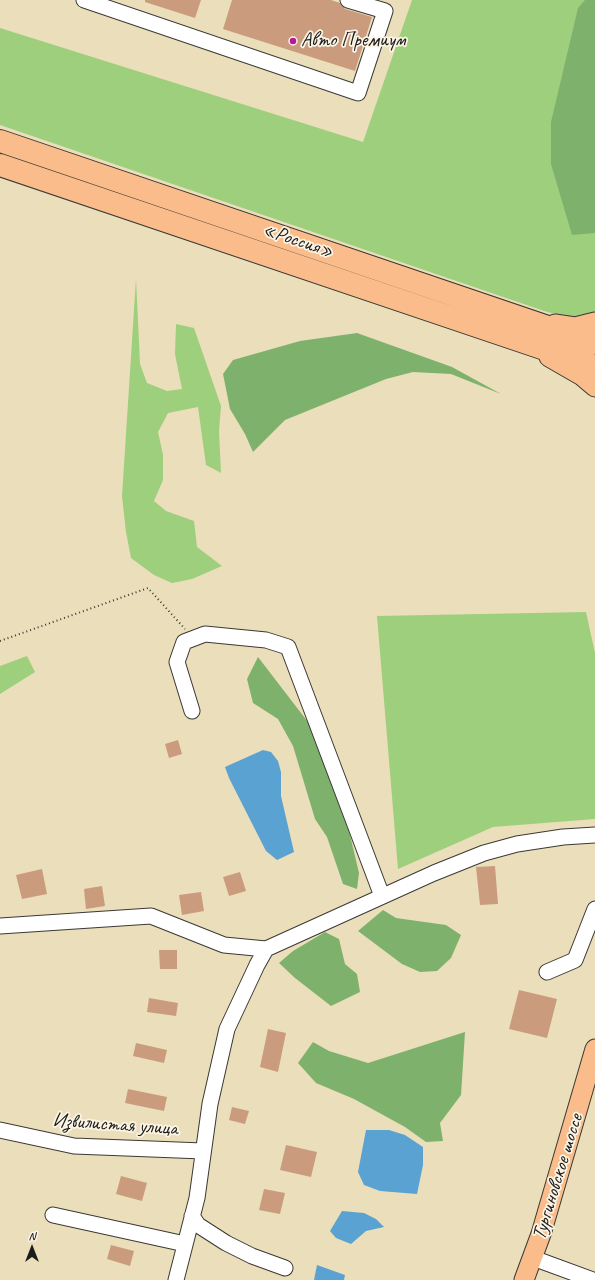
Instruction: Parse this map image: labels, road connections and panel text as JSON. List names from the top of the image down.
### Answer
{
  "streets": {
    "highway": ["«Россия»"],
    "main road": ["Тургиновское шоссе"],
    "street": ["Извилистая улица"]
  },
  "places": ["Авто Премиум"],
  "north": "top"
}
